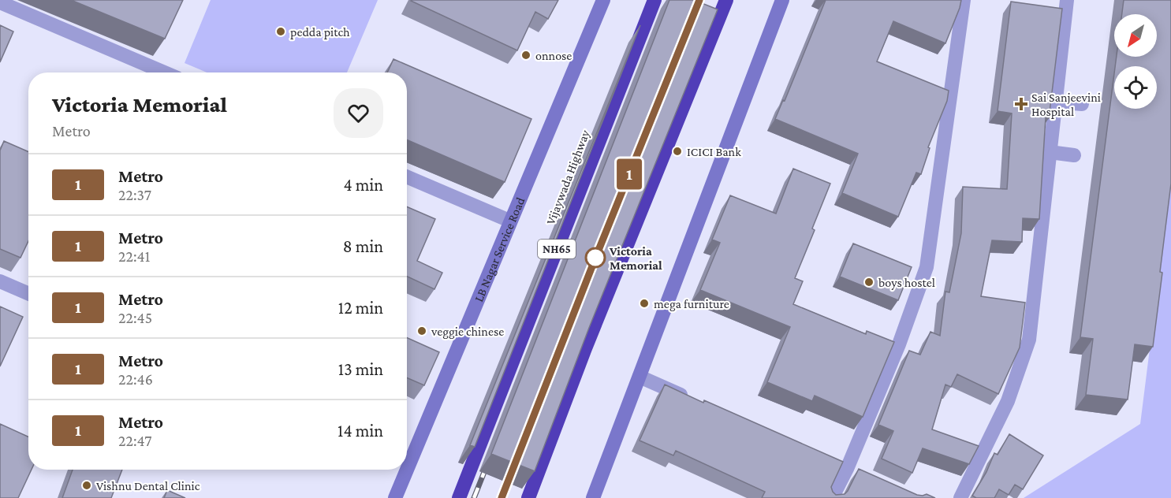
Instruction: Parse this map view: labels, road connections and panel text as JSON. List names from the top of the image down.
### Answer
{
  "streets": {
    "highway": ["Vijaywada Highway", "NH65"],
    "street": ["LB Nagar Service Road"]
  },
  "places": {
    "other": [
      "pedda pitch",
      "onnose",
      "ICICI Bank",
      "Victoria Memorial",
      "boys hostel",
      "mega furniture",
      "veggie chinese",
      "Vishnu Dental Clinic"
    ],
    "health": ["Sai Sanjeevini Hospital"]
  },
  "lines": ["metro line 1"],
  "north": "bottom left",
  "page": {
    "on_map": "1",
    "heading": ["Victoria Memorial", "Metro"],
    "list": [
      {
        "mark": "1",
        "name": "Metro",
        "note": "22:37",
        "value": "4 min"
      },
      {
        "mark": "1",
        "name": "Metro",
        "note": "22:41",
        "value": "8 min"
      },
      {
        "mark": "1",
        "name": "Metro",
        "note": "22:45",
        "value": "12 min"
      },
      {
        "mark": "1",
        "name": "Metro",
        "note": "22:46",
        "value": "13 min"
      },
      {
        "mark": "1",
        "name": "Metro",
        "note": "22:47",
        "value": "14 min"
      }
    ]
  }
}
